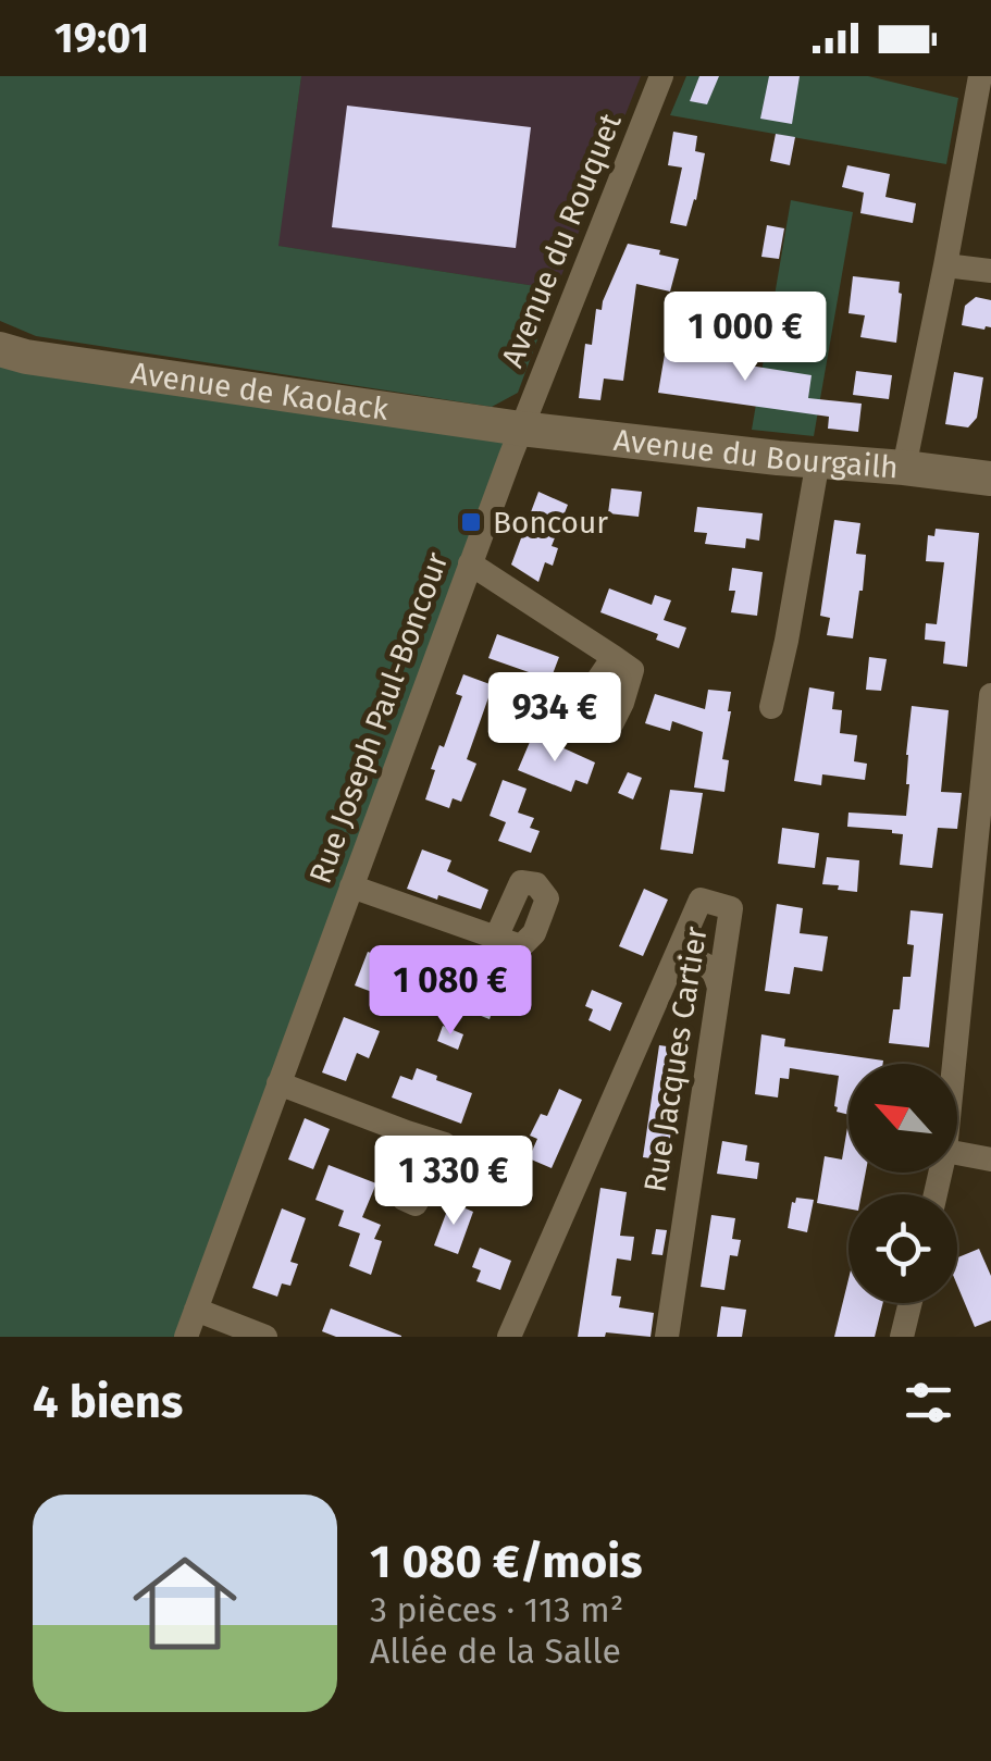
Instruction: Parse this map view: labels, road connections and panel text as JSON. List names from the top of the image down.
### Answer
{
  "streets": {
    "main road": ["Avenue de Kaolack", "Avenue du Bourgailh"],
    "street": ["Avenue du Rouquet", "Rue Joseph Paul-Boncour", "Rue Jacques Cartier"]
  },
  "crossings": [
    ["Avenue du Rouquet", "Avenue de Kaolack"],
    ["Avenue du Rouquet", "Avenue du Bourgailh"],
    ["Avenue du Rouquet", "Rue Joseph Paul-Boncour"],
    ["Avenue de Kaolack", "Avenue du Bourgailh"],
    ["Avenue de Kaolack", "Rue Joseph Paul-Boncour"],
    ["Avenue du Bourgailh", "Rue Joseph Paul-Boncour"]
  ],
  "places": {
    "transit": ["Boncour"]
  },
  "north": "top left",
  "page": {
    "status": "19:01",
    "price": [
      "1 000 €",
      "934 €",
      "1 080 €",
      "1 330 €"
    ],
    "heading": "4 biens",
    "list": [
      {
        "name": "1 080 €/mois",
        "note": "3 pièces · 113 m² · Allée de la Salle"
      }
    ]
  }
}
